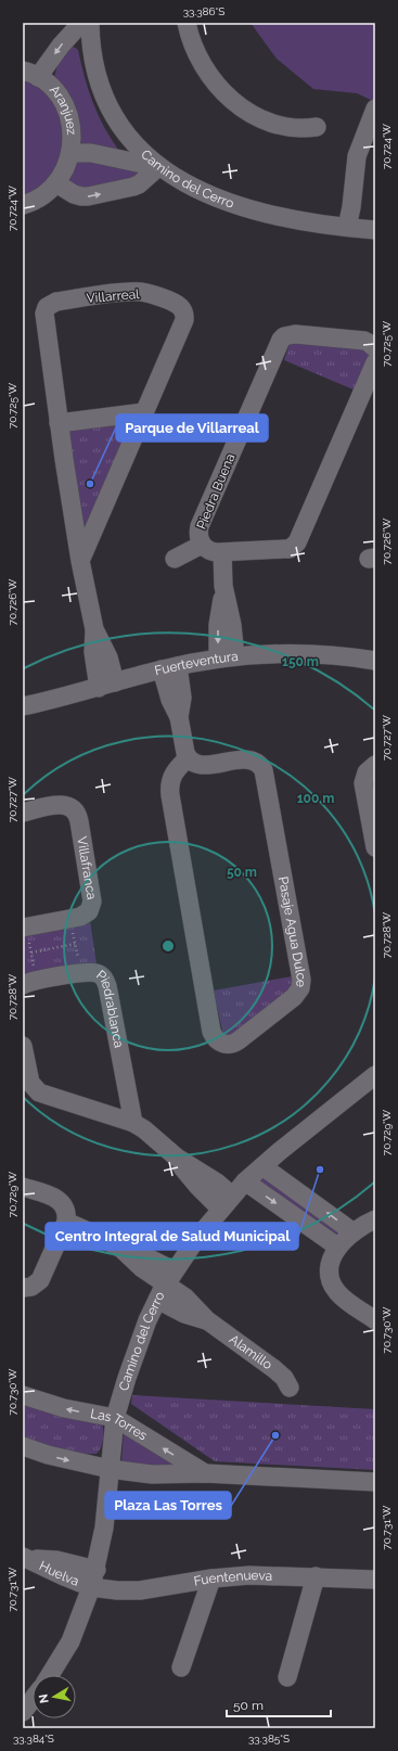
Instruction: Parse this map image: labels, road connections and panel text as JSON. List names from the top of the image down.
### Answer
{
  "streets": {
    "street": [
      "Aranjuez",
      "Camino del Cerro",
      "Villarreal",
      "Piedra Buena",
      "Fuerteventura",
      "Villafranca",
      "Pasaje Agua Dulce",
      "Piedrablanca",
      "Alamillo",
      "Las Torres",
      "Huelva",
      "Fuentenueva"
    ]
  },
  "crossings": [
    ["Camino del Cerro", "Alamillo"],
    ["Camino del Cerro", "Las Torres"],
    ["Camino del Cerro", "Huelva"],
    ["Camino del Cerro", "Fuentenueva"],
    ["Villarreal", "Fuerteventura"],
    ["Huelva", "Fuentenueva"]
  ],
  "places": ["Parque de Villarreal", "Centro Integral de Salud Municipal", "Plaza Las Torres"],
  "scale_bar": "50 m",
  "north": "left",
  "coordinates": [
    "33.386°S",
    "70.724°W",
    "70.725°W",
    "70.726°W",
    "70.727°W",
    "70.728°W",
    "70.729°W",
    "70.730°W",
    "70.731°W",
    "33.384°S",
    "33.385°S"
  ],
  "rings": ["150 m", "100 m", "50 m"]
}
